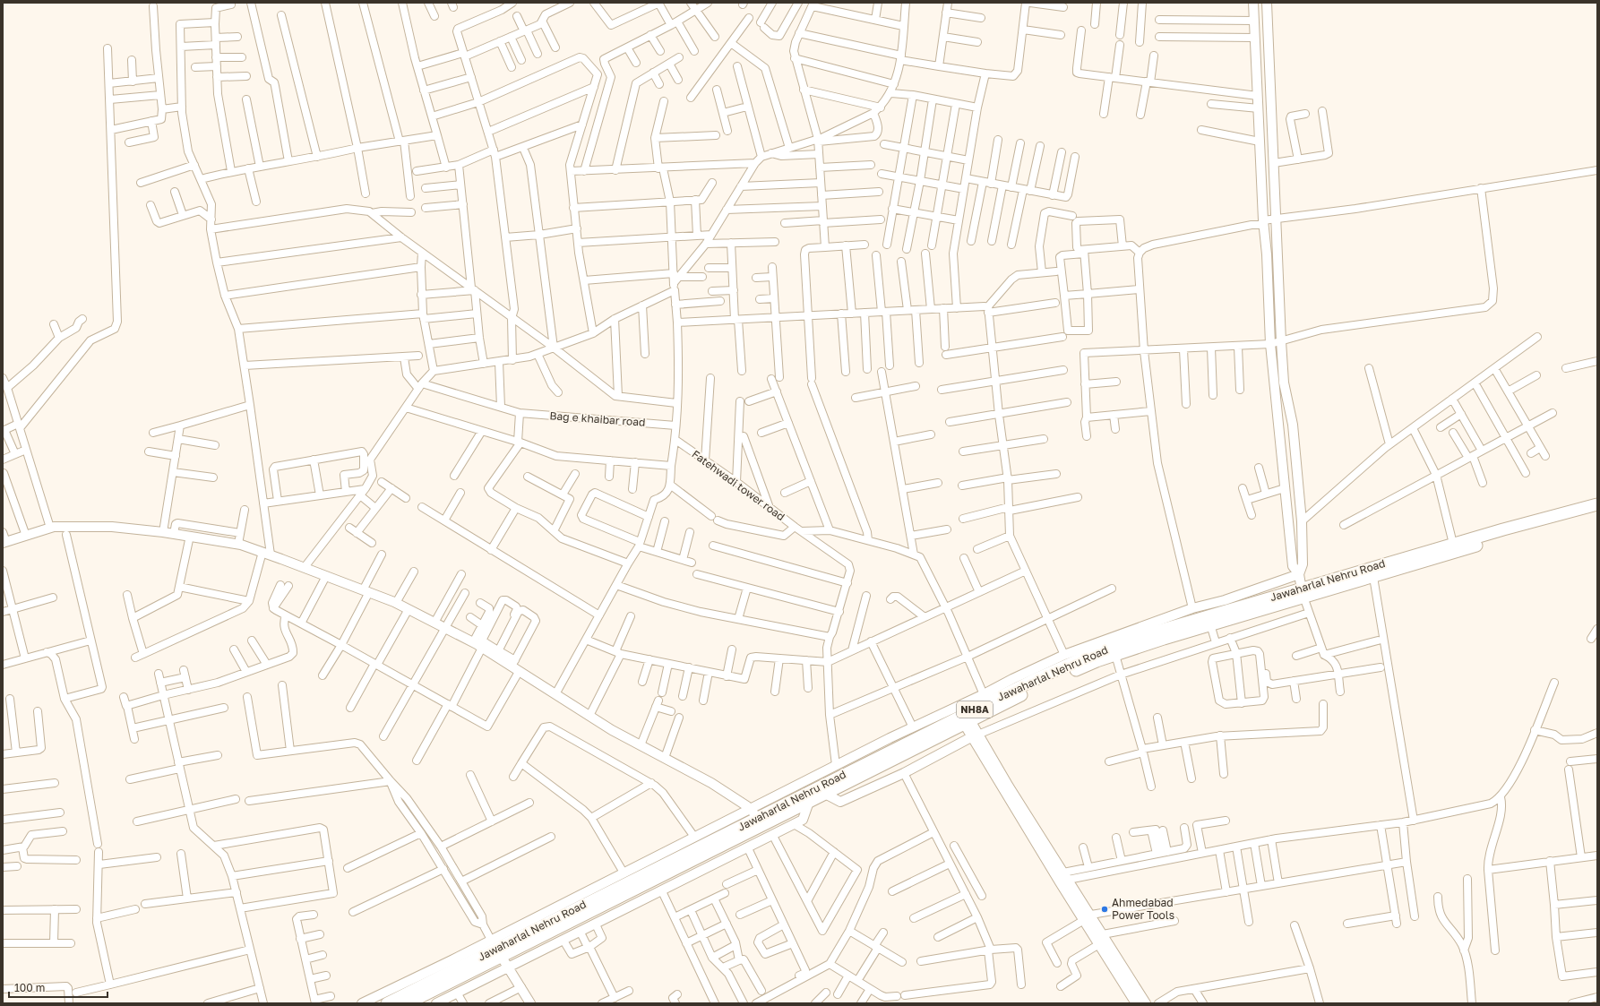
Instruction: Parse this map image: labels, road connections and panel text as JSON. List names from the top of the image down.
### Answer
{
  "streets": {
    "main road": ["Jawaharlal Nehru Road", "NH8A"],
    "street": ["Bag e khaibar road", "Fatehwadi tower road"]
  },
  "places": ["Ahmedabad Power Tools"],
  "scale_bar": "100 m"
}
